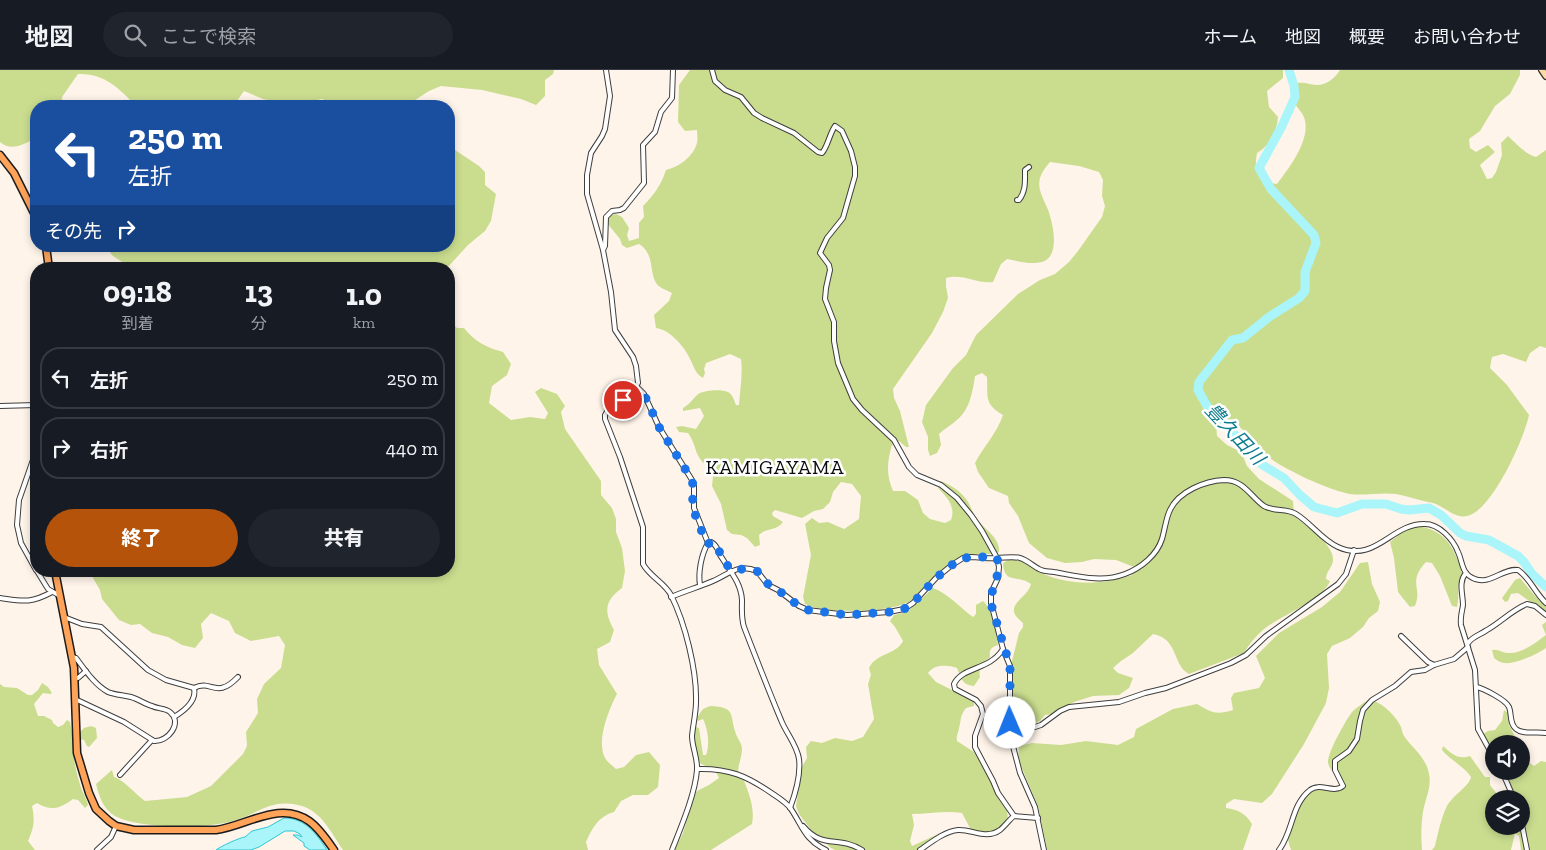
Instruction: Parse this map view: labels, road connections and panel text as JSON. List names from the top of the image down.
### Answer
{
  "districts": ["KAMIGAYAMA"],
  "water": ["豊久田川"],
  "page": {
    "header": "地図",
    "search": "ここで検索",
    "nav": [
      "ホーム",
      "地図",
      "概要",
      "お問い合わせ"
    ],
    "turn": ["250 m", "左折"],
    "then": "その先",
    "eta": [
      "09:18",
      "到着",
      "13",
      "分",
      "1.0",
      "km"
    ],
    "list": [
      {
        "name": "左折",
        "value": "250 m"
      },
      {
        "name": "右折",
        "value": "440 m"
      }
    ],
    "buttons": ["終了", "共有"]
  }
}
